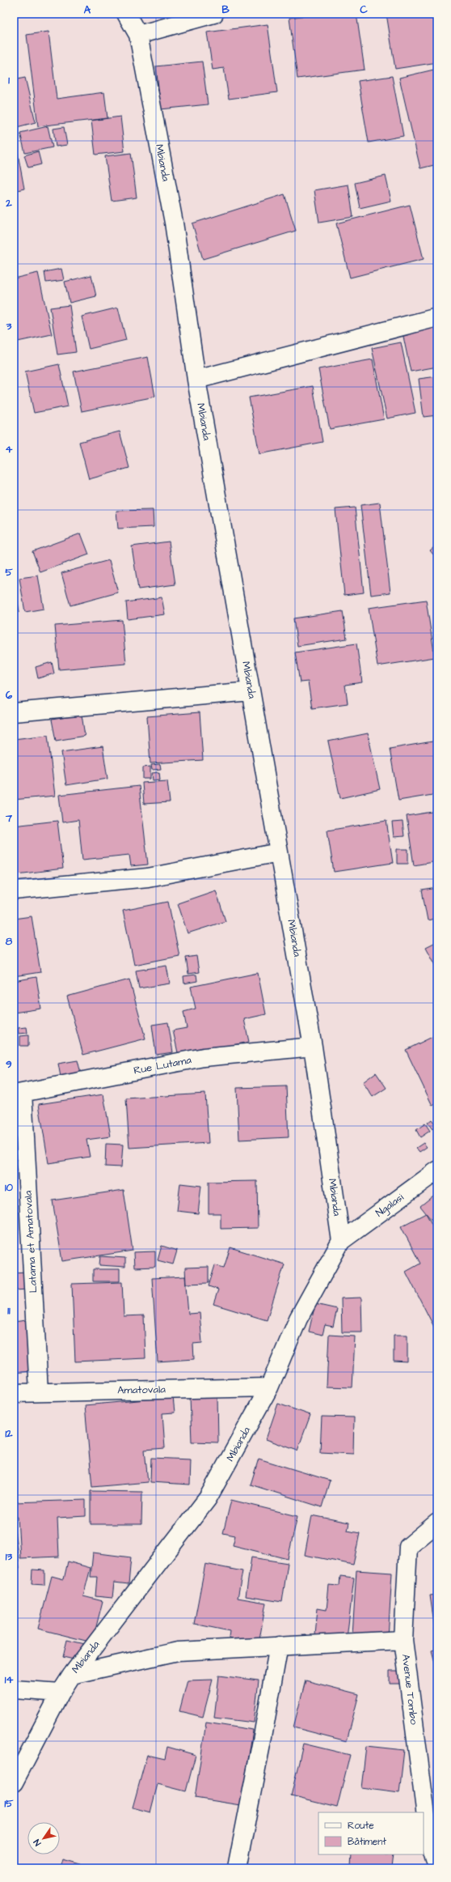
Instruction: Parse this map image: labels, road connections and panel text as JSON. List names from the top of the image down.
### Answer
{
  "streets": {
    "street": [
      "Mbianda",
      "Rue Lutama",
      "Ngalasi",
      "Latama et Amatovala",
      "Amatovala",
      "Avenue Tombo"
    ]
  },
  "crossings": [
    ["Mbianda", "Rue Lutama"],
    ["Mbianda", "Ngalasi"],
    ["Mbianda", "Amatovala"],
    ["Rue Lutama", "Latama et Amatovala"],
    ["Latama et Amatovala", "Amatovala"]
  ],
  "legend": ["Route", "Bâtiment"],
  "north": "bottom left",
  "grid": {
    "columns": ["A", "B", "C"],
    "rows": [
      "1",
      "2",
      "3",
      "4",
      "5",
      "6",
      "7",
      "8",
      "9",
      "10",
      "11",
      "12",
      "13",
      "14",
      "15"
    ]
  }
}
